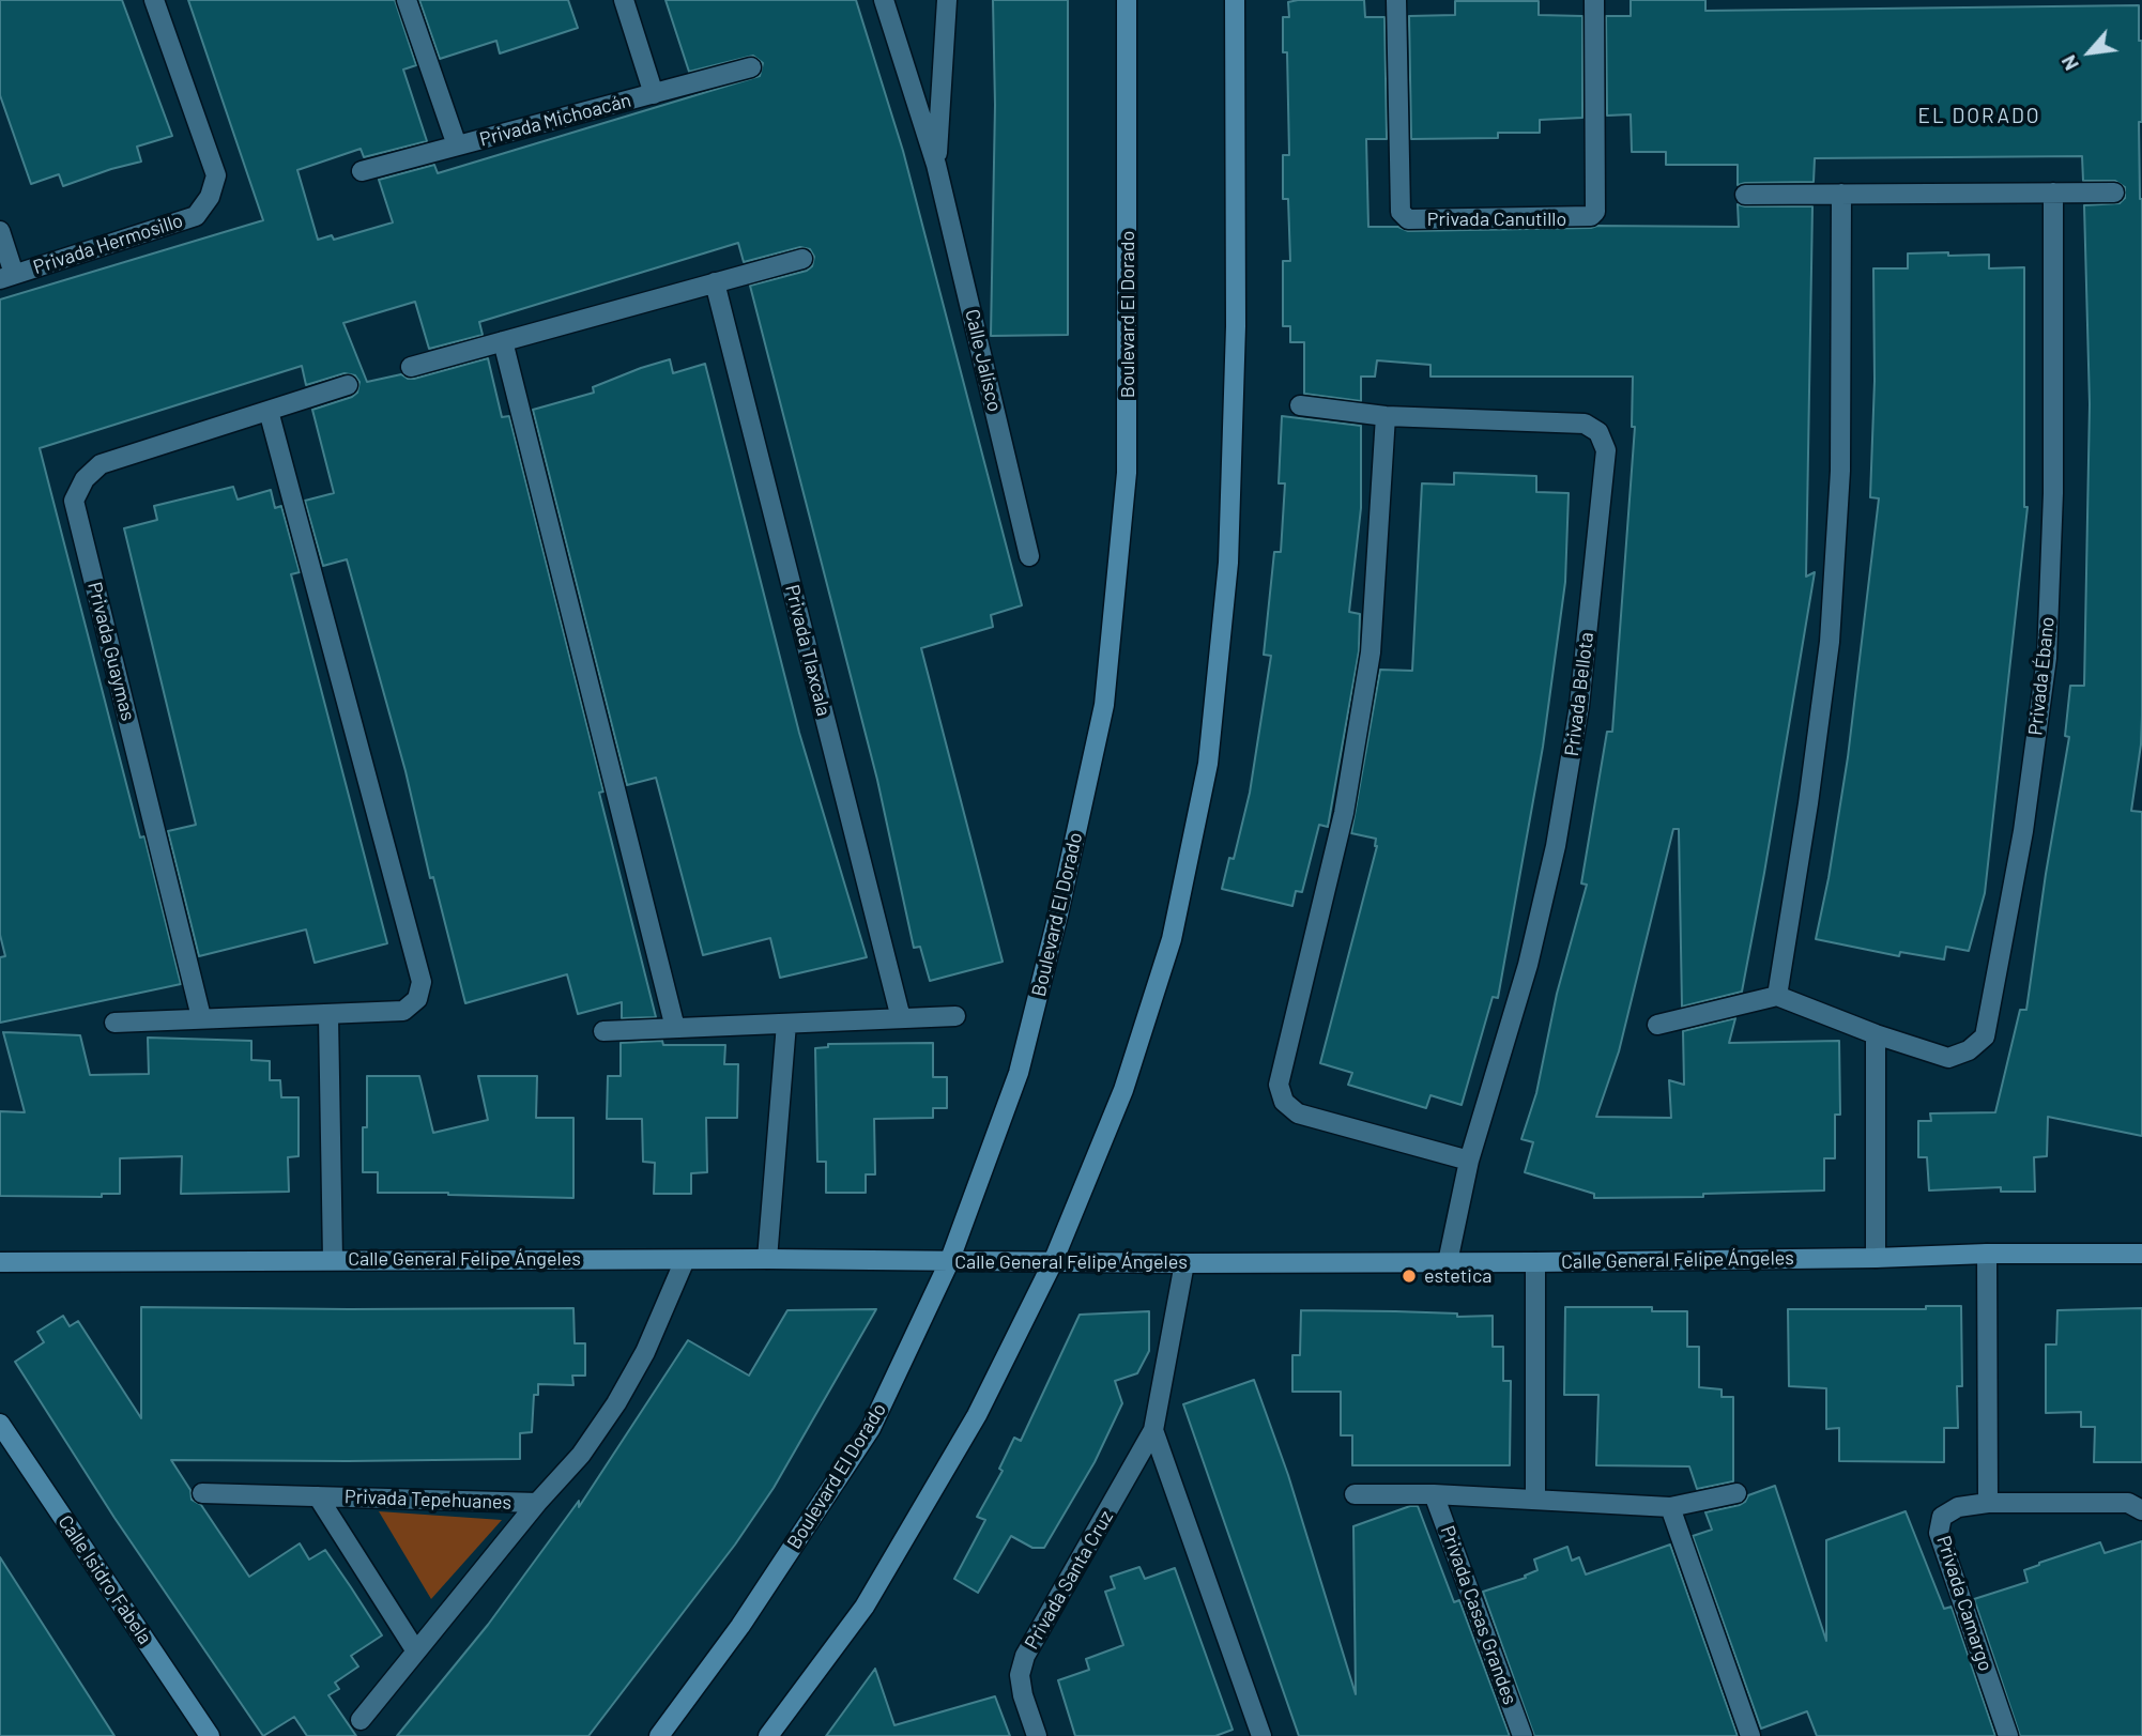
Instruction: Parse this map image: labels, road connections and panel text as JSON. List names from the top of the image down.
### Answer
{
  "streets": {
    "main road": ["Boulevard El Dorado", "Calle General Felipe Ángeles", "Calle Isidro Fabela"],
    "street": [
      "Privada Michoacán",
      "Privada Canutillo",
      "Privada Hermosillo",
      "Calle Jalisco",
      "Privada Tlaxcala",
      "Privada Guaymas",
      "Privada Ébano",
      "Privada Bellota",
      "Privada Tepehuanes",
      "Privada Santa Cruz",
      "Privada Camargo",
      "Privada Casas Grandes"
    ]
  },
  "crossings": [
    ["Boulevard El Dorado", "Calle General Felipe Ángeles"],
    ["Privada Bellota", "Calle General Felipe Ángeles"],
    ["Calle General Felipe Ángeles", "Privada Tepehuanes"],
    ["Calle General Felipe Ángeles", "Privada Santa Cruz"]
  ],
  "districts": ["EL DORADO"],
  "places": ["estetica"],
  "north": "bottom left"
}
